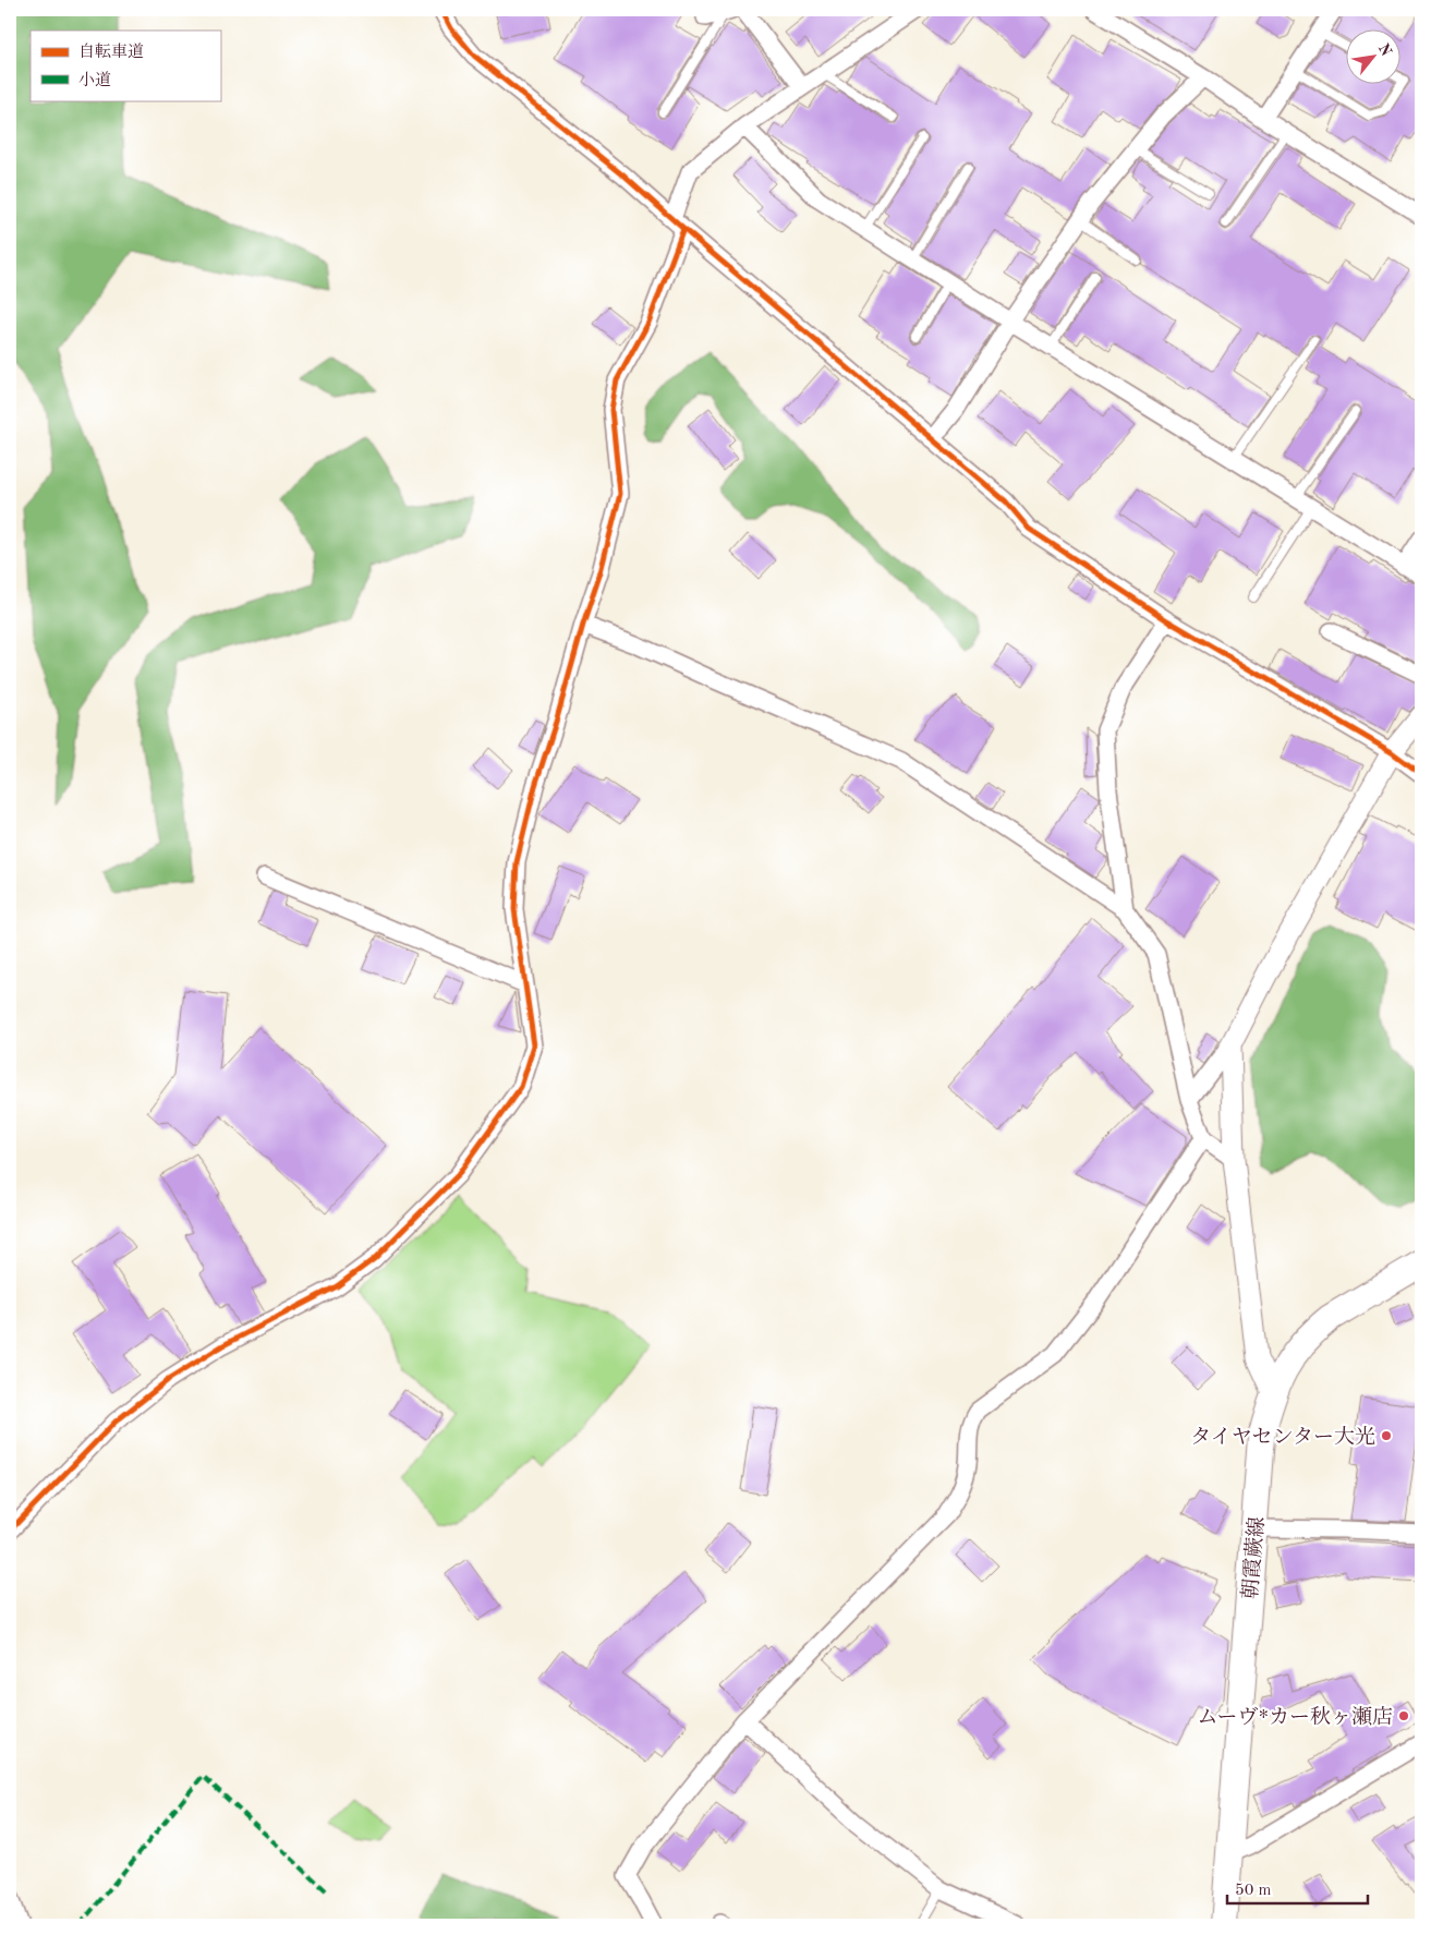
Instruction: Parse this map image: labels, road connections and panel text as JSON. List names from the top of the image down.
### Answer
{
  "streets": {
    "main road": ["朝霞蕨線"]
  },
  "places": ["タイヤセンター大光", "ムーヴ*カー秋ヶ瀬店"],
  "legend": ["自転車道", "小道"],
  "scale_bar": "50 m",
  "north": "top right"
}
